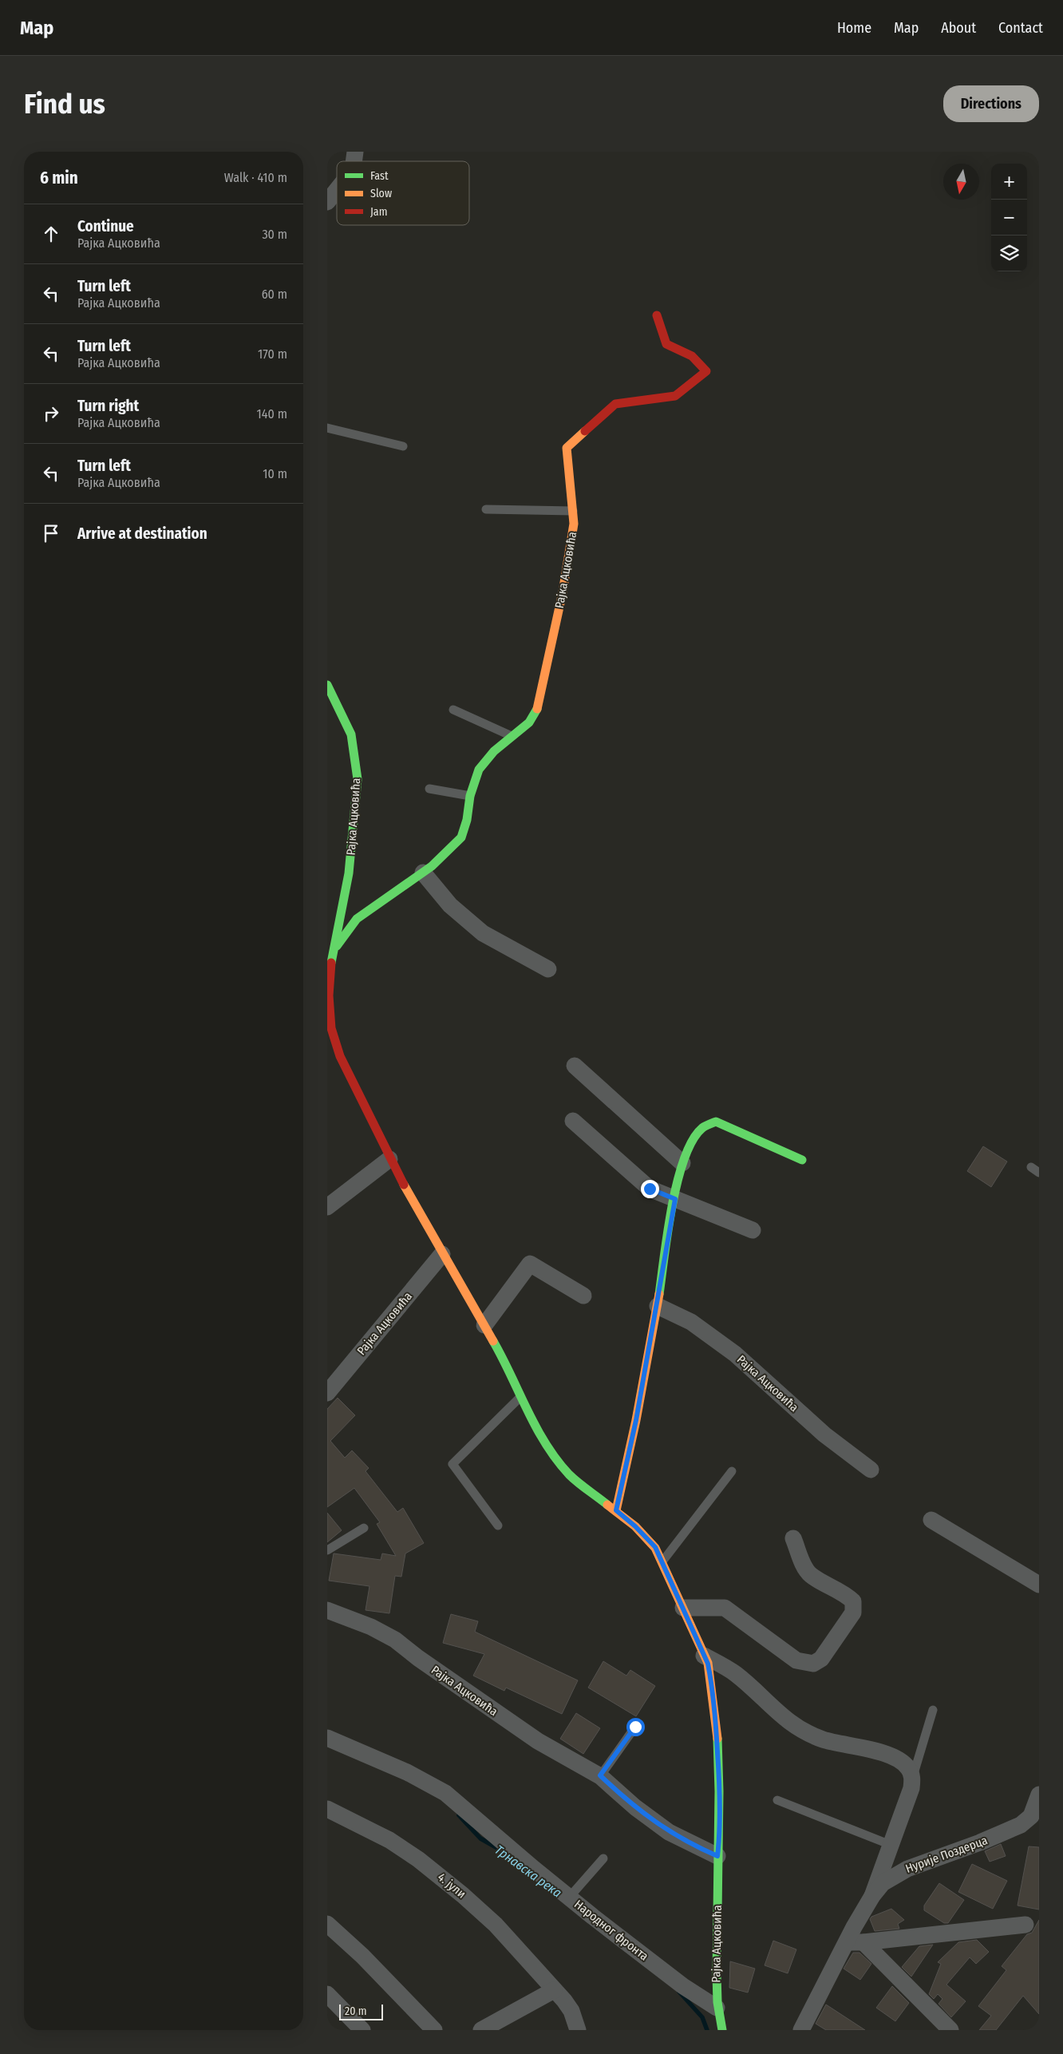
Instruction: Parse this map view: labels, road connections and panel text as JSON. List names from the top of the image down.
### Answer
{
  "streets": {
    "street": [
      "Рајка Ацковића",
      "Нурије Поздерца",
      "4. јули",
      "Народног фронта"
    ]
  },
  "crossings": [
    ["Рајка Ацковића", "Народног фронта"]
  ],
  "water": ["Трнавска река"],
  "legend": ["Fast", "Slow", "Jam"],
  "scale_bar": "20 m",
  "north": "bottom",
  "page": {
    "header": "Map",
    "nav": [
      "Home",
      "Map",
      "About",
      "Contact"
    ],
    "buttons": "Directions",
    "title": "Find us",
    "heading": ["6 min", "Walk · 410 m"],
    "map_buttons": ["+", "−"],
    "list": [
      ["Continue", "Рајка Ацковића", "30 m"],
      ["Turn left", "Рајка Ацковића", "60 m"],
      ["Turn left", "Рајка Ацковића", "170 m"],
      ["Turn right", "Рајка Ацковића", "140 m"],
      ["Turn left", "Рајка Ацковића", "10 m"],
      "Arrive at destination"
    ],
    "scale": "20 m"
  }
}
